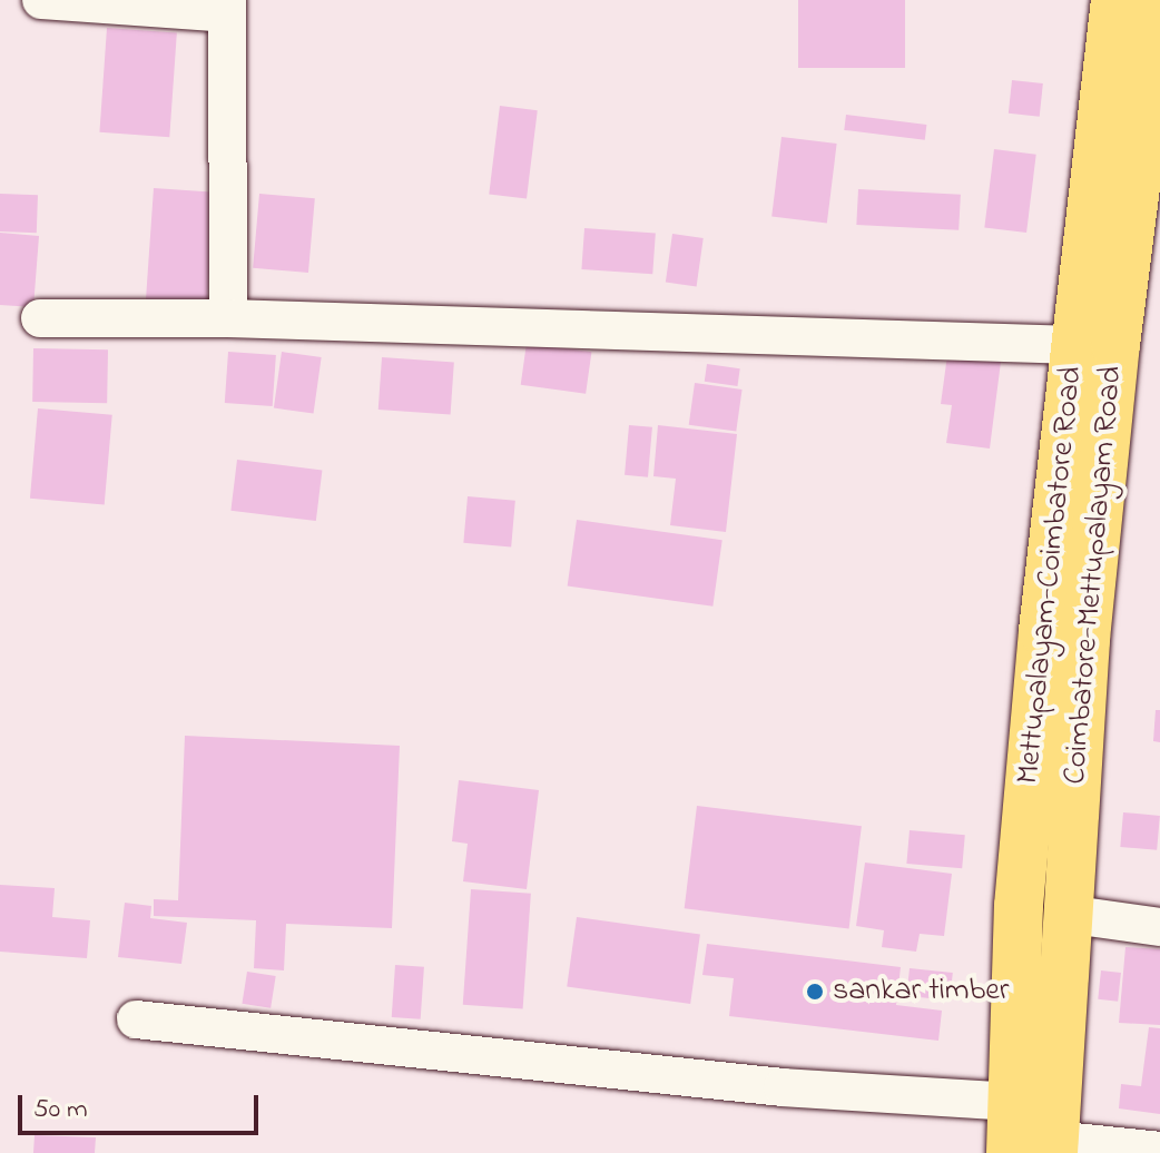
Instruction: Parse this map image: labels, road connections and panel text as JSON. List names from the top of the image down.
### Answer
{
  "streets": {
    "highway": ["Mettupalayam-Coimbatore Road", "Coimbatore-Mettupalayam Road"]
  },
  "crossings": [
    ["Mettupalayam-Coimbatore Road", "Coimbatore-Mettupalayam Road"]
  ],
  "places": ["sankar timber"],
  "scale_bar": "50 m"
}
